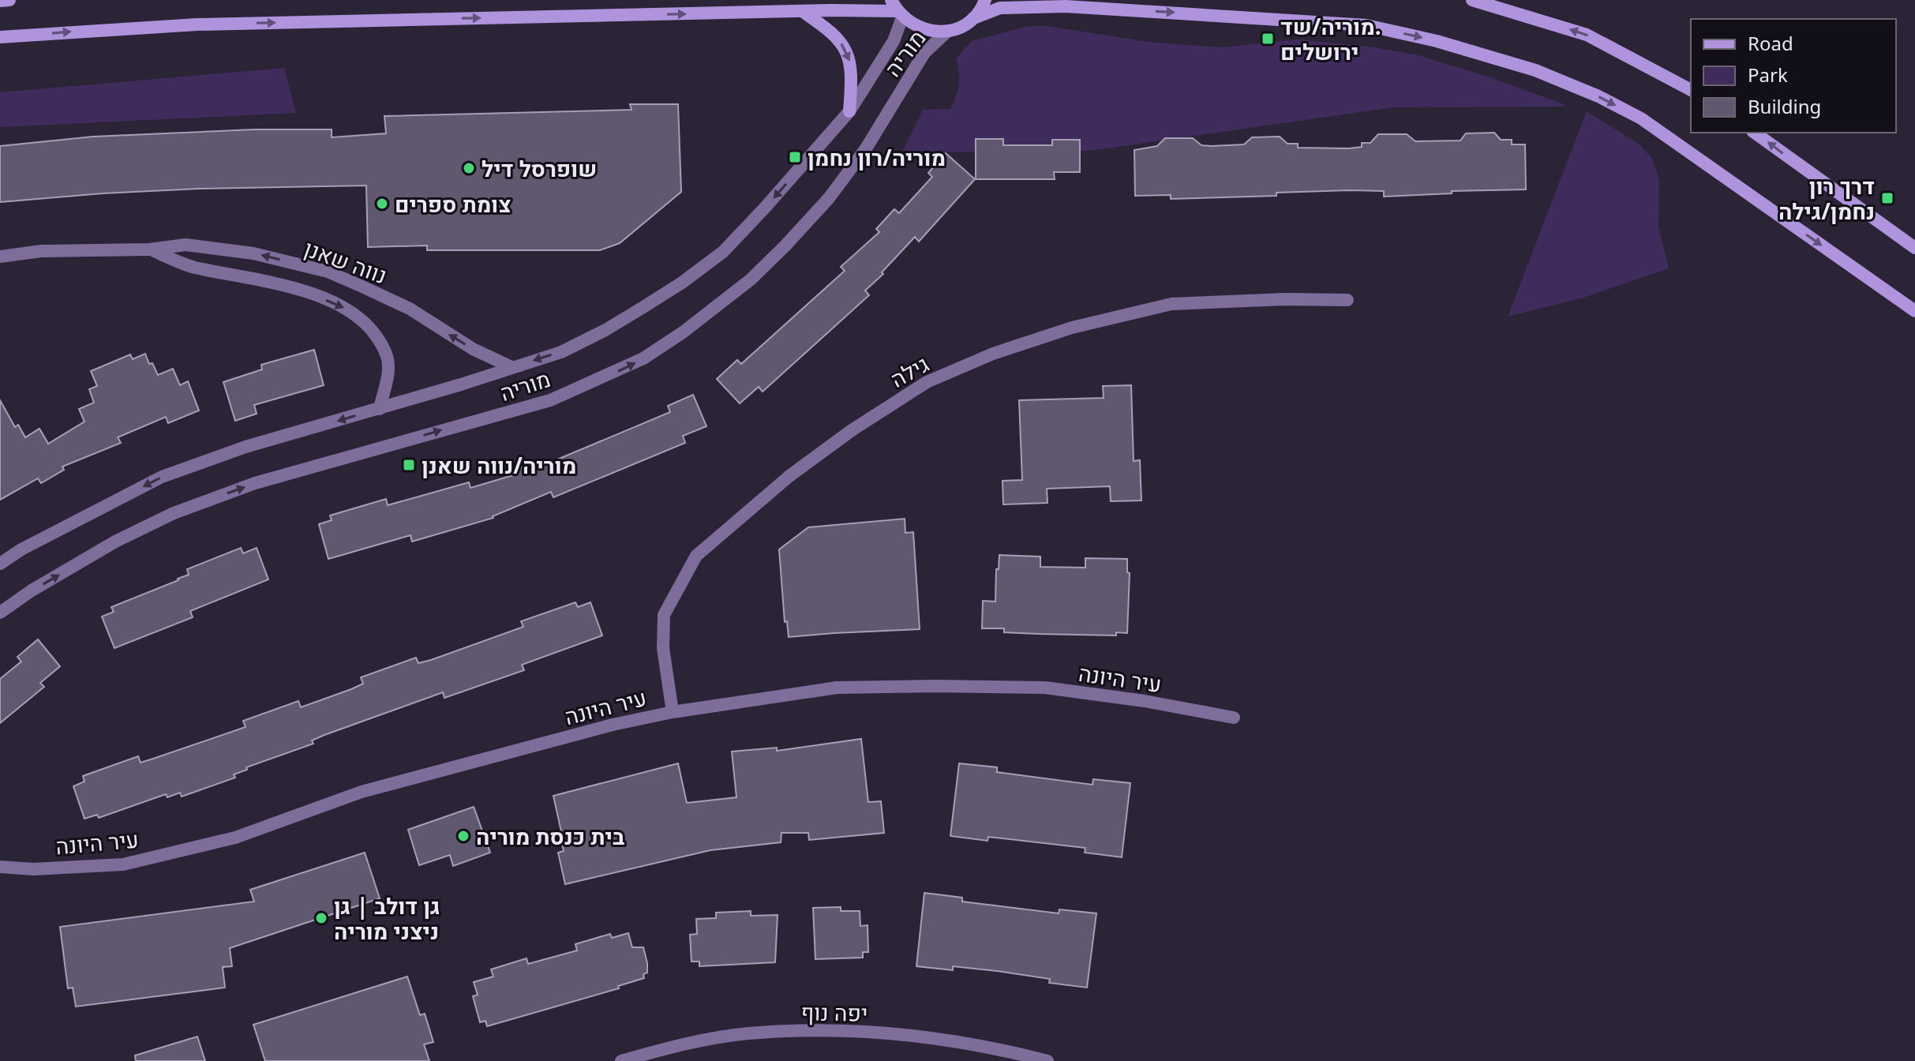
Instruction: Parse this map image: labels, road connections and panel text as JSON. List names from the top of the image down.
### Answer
{
  "streets": {
    "street": [
      "מוריה",
      "נווה שאנן",
      "גילה",
      "עיר היונה",
      "יפה נוף"
    ]
  },
  "crossings": [
    ["מוריה", "נווה שאנן"],
    ["גילה", "עיר היונה"]
  ],
  "places": {
    "transit": [
      "מוריה/שד. ירושלים",
      "מוריה/רון נחמן",
      "דרך רון נחמן/גילה",
      "מוריה/נווה שאנן"
    ],
    "other": [
      "שופרסל דיל",
      "צומת ספרים",
      "בית כנסת מוריה",
      "גן דולב | גן ניצני מוריה"
    ]
  },
  "legend": ["Road", "Park", "Building"]
}
